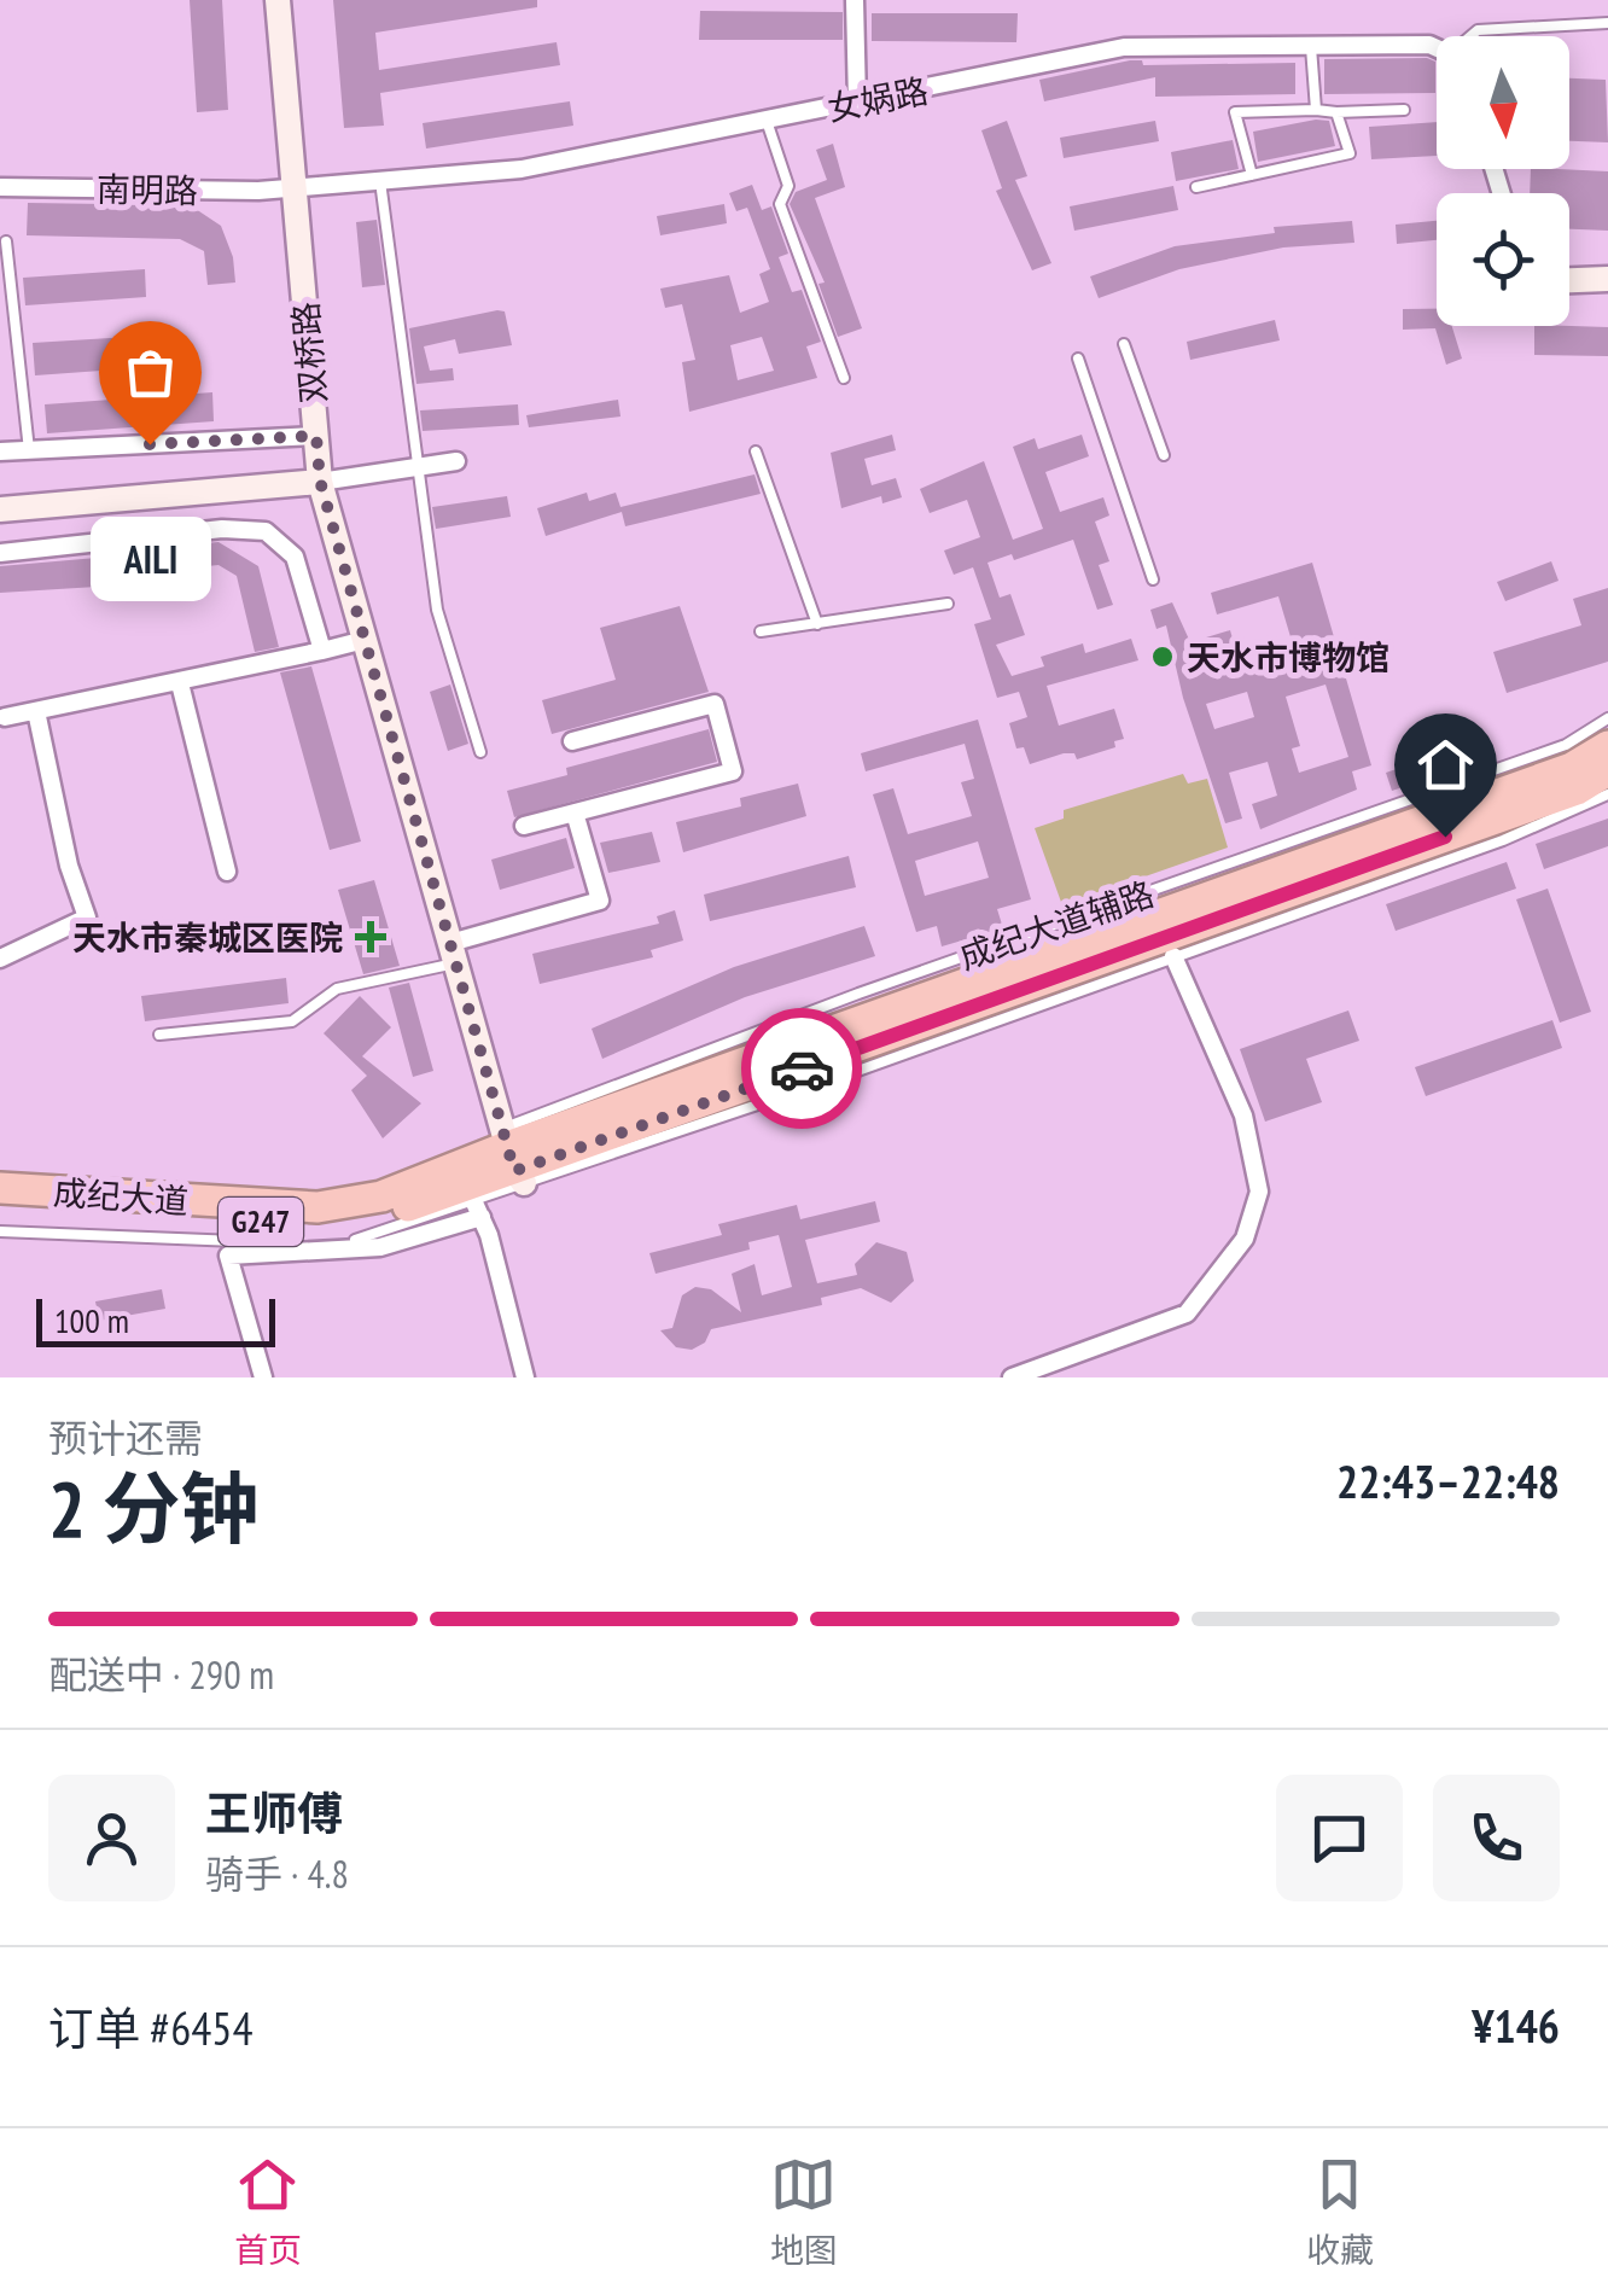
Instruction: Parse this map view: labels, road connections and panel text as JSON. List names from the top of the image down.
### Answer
{
  "streets": {
    "highway": ["成纪大道", "G247"],
    "main road": ["双桥路"],
    "street": ["女娲路", "南明路"],
    "lane": ["成纪大道辅路"]
  },
  "crossings": [
    ["女娲路", "南明路"],
    ["女娲路", "双桥路"],
    ["南明路", "双桥路"],
    ["双桥路", "成纪大道辅路"],
    ["双桥路", "成纪大道"],
    ["成纪大道辅路", "成纪大道"]
  ],
  "places": {
    "other": ["AILI", "天水市博物馆"],
    "health": ["天水市秦城区医院"]
  },
  "scale_bar": "100 m",
  "north": "bottom",
  "page": {
    "bubble": "AILI",
    "scale": "100 m",
    "heading": ["2 分钟", "预计还需", "22:43–22:48"],
    "panel": [
      "王师傅",
      "骑手 · 4.8",
      "订单 #6454",
      "¥146"
    ],
    "bar": "配送中 · 290 m",
    "tabs": ["首页", "地图", "收藏"]
  }
}
